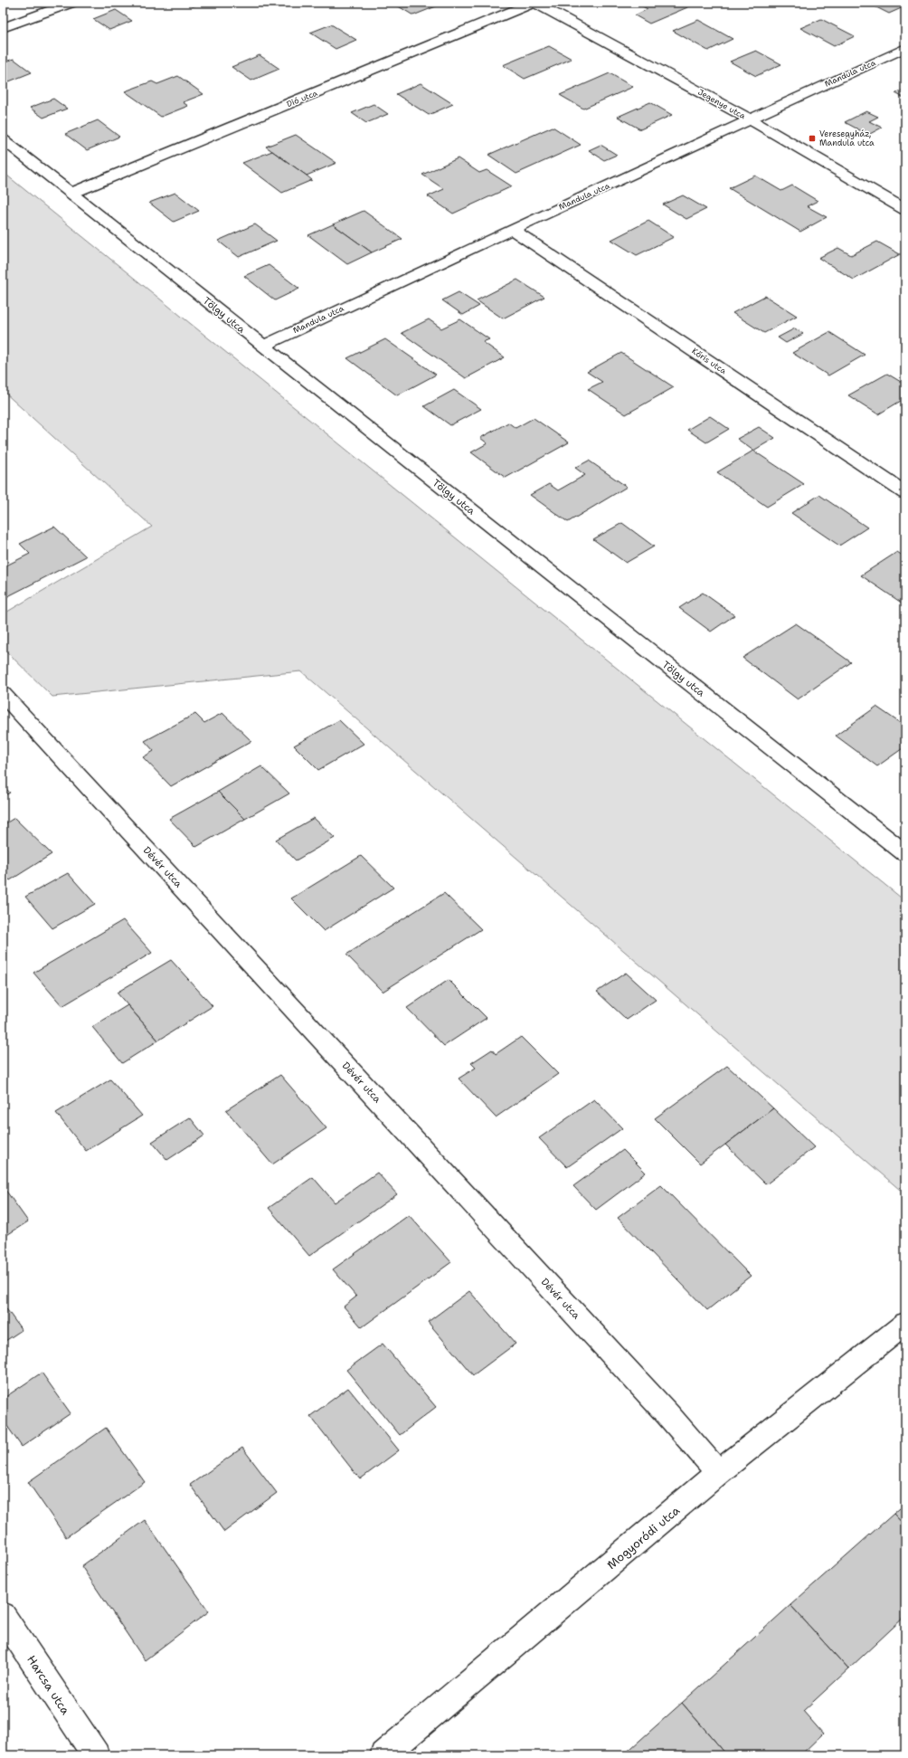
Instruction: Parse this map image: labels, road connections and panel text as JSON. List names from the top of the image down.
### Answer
{
  "streets": {
    "street": [
      "Mandula utca",
      "Dió utca",
      "Jegenye utca",
      "Tölgy utca",
      "Kőris utca",
      "Dévér utca",
      "Mogyoródi utca",
      "Harcsa utca"
    ]
  },
  "crossings": [
    ["Mandula utca", "Jegenye utca"],
    ["Mandula utca", "Tölgy utca"],
    ["Mandula utca", "Kőris utca"],
    ["Dió utca", "Jegenye utca"],
    ["Dió utca", "Tölgy utca"],
    ["Dévér utca", "Mogyoródi utca"]
  ],
  "places": {
    "transit": ["Veresegyház, Mandula utca"]
  }
}
